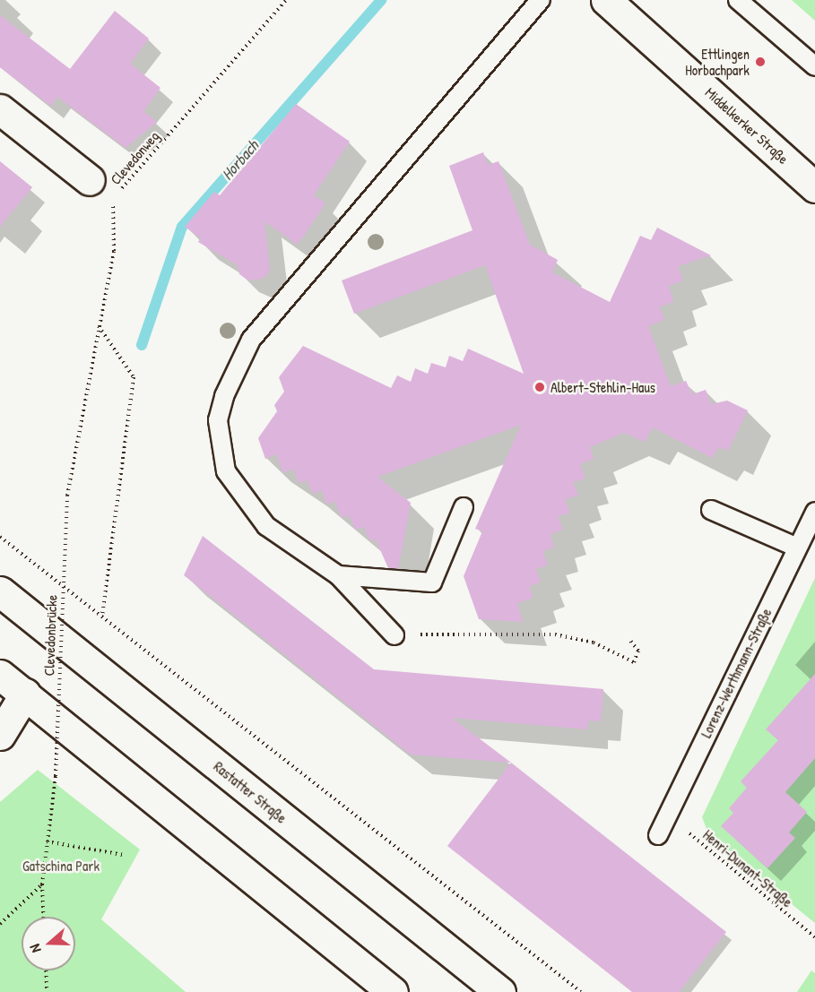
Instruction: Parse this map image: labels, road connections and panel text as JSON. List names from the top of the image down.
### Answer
{
  "streets": {
    "street": ["Middelkerker Straße", "Rastatter Straße"],
    "lane": ["Lorenz-Werthmann-Straße"],
    "path": ["Clevedonweg", "Clevedonbrücke", "Henri-Dunant-Straße"]
  },
  "crossings": [
    ["Clevedonweg", "Clevedonbrücke"],
    ["Lorenz-Werthmann-Straße", "Henri-Dunant-Straße"]
  ],
  "water": ["Horbach"],
  "parks": ["Gatschina Park"],
  "places": ["Ettlingen Horbachpark", "Albert-Stehlin-Haus"],
  "north": "left"
}
